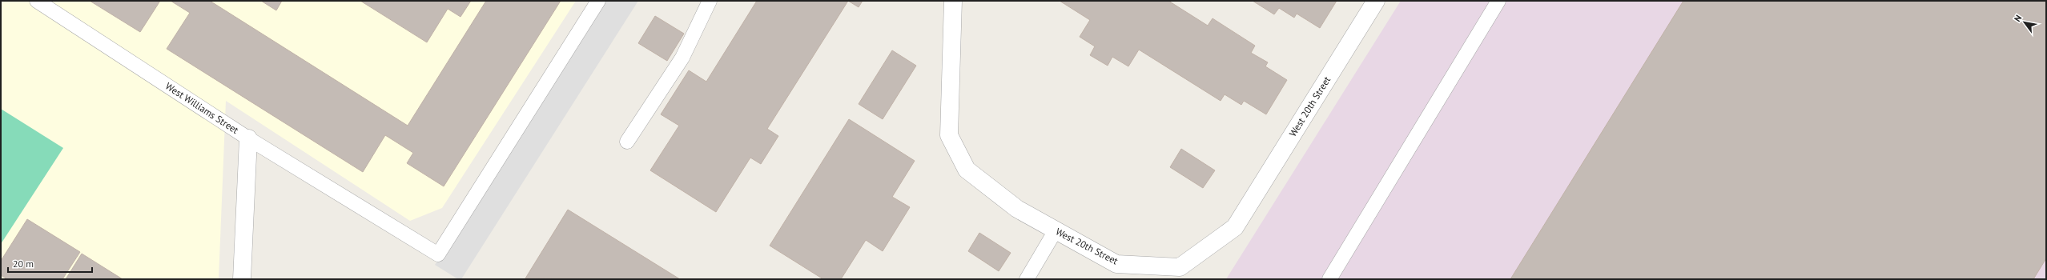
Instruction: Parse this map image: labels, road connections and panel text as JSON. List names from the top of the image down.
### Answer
{
  "streets": {
    "street": ["West 20th Street", "West Williams Street"]
  },
  "scale_bar": "20 m",
  "north": "top left"
}
